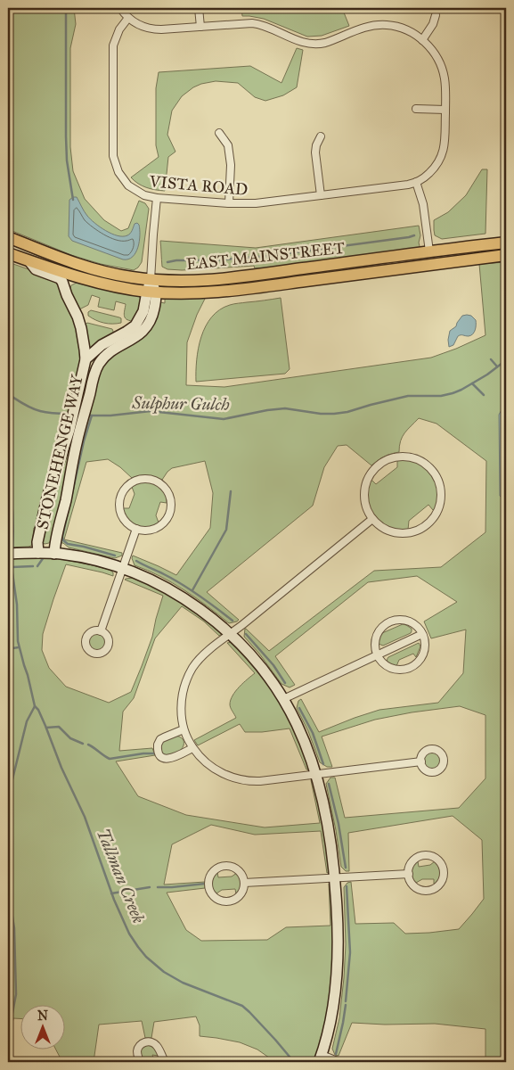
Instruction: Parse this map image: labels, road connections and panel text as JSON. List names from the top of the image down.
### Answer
{
  "streets": {
    "main road": ["EAST MAINSTREET"],
    "street": ["VISTA ROAD", "STONEHENGE WAY"]
  },
  "crossings": [
    ["VISTA ROAD", "STONEHENGE WAY"],
    ["EAST MAINSTREET", "STONEHENGE WAY"]
  ],
  "water": ["Sulphur Gulch", "Tallman Creek"],
  "north": "top"
}
